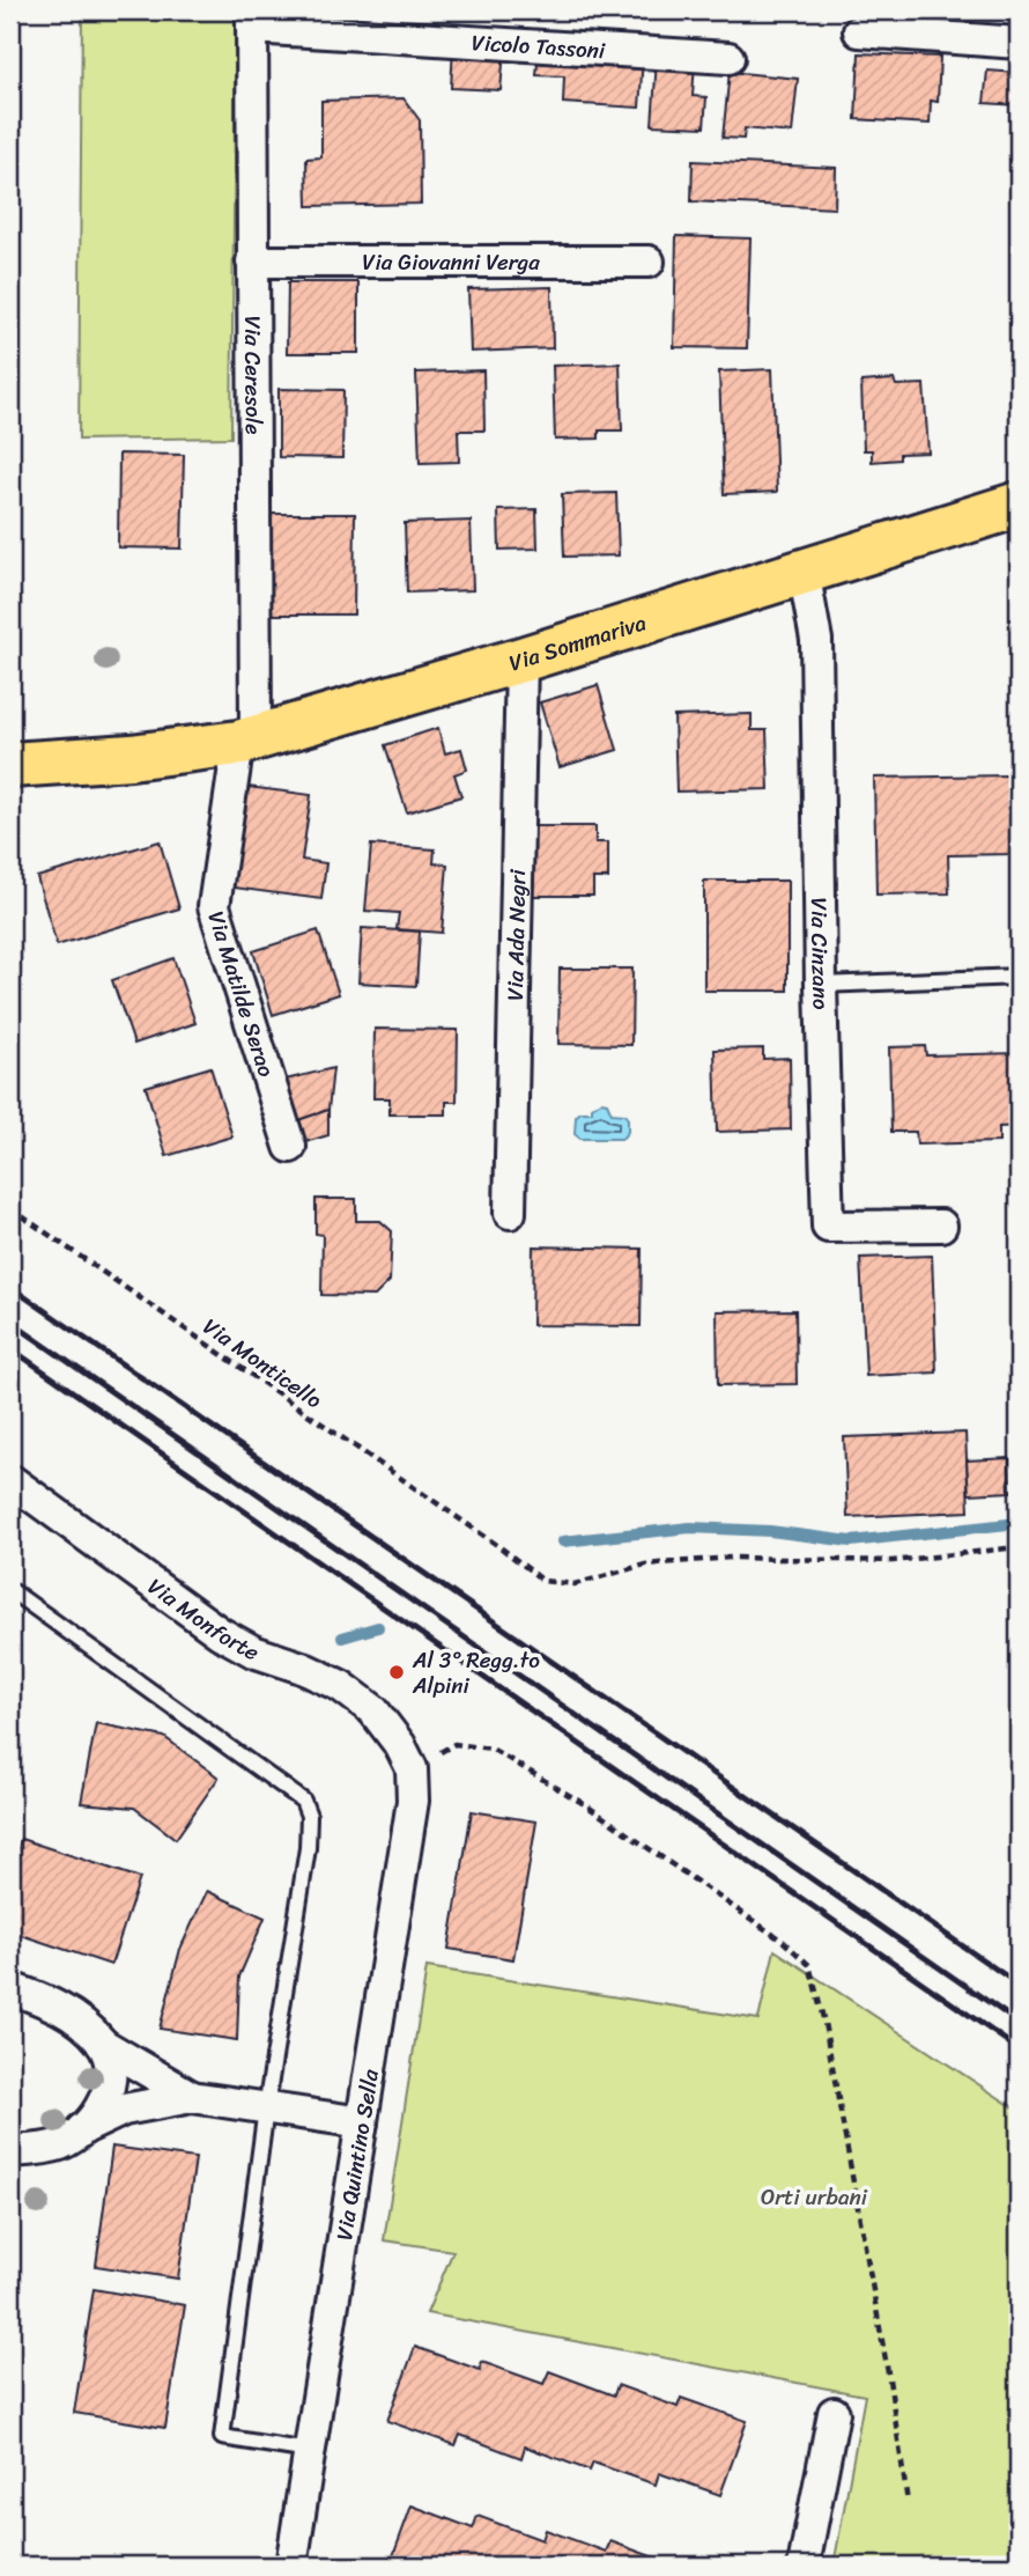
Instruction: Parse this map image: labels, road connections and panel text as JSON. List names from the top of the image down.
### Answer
{
  "streets": {
    "main road": ["Via Sommariva"],
    "street": [
      "Vicolo Tassoni",
      "Via Giovanni Verga",
      "Via Ceresole",
      "Via Ada Negri",
      "Via Cinzano",
      "Via Matilde Serao",
      "Via Monforte",
      "Via Quintino Sella"
    ],
    "path": ["Via Monticello"]
  },
  "crossings": [
    ["Vicolo Tassoni", "Via Ceresole"],
    ["Via Giovanni Verga", "Via Ceresole"],
    ["Via Ceresole", "Via Sommariva"],
    ["Via Ceresole", "Via Matilde Serao"],
    ["Via Sommariva", "Via Ada Negri"],
    ["Via Sommariva", "Via Cinzano"],
    ["Via Sommariva", "Via Matilde Serao"],
    ["Via Monforte", "Via Quintino Sella"]
  ],
  "parks": ["Orti urbani"],
  "places": ["Al 3° Regg.to Alpini"]
}
